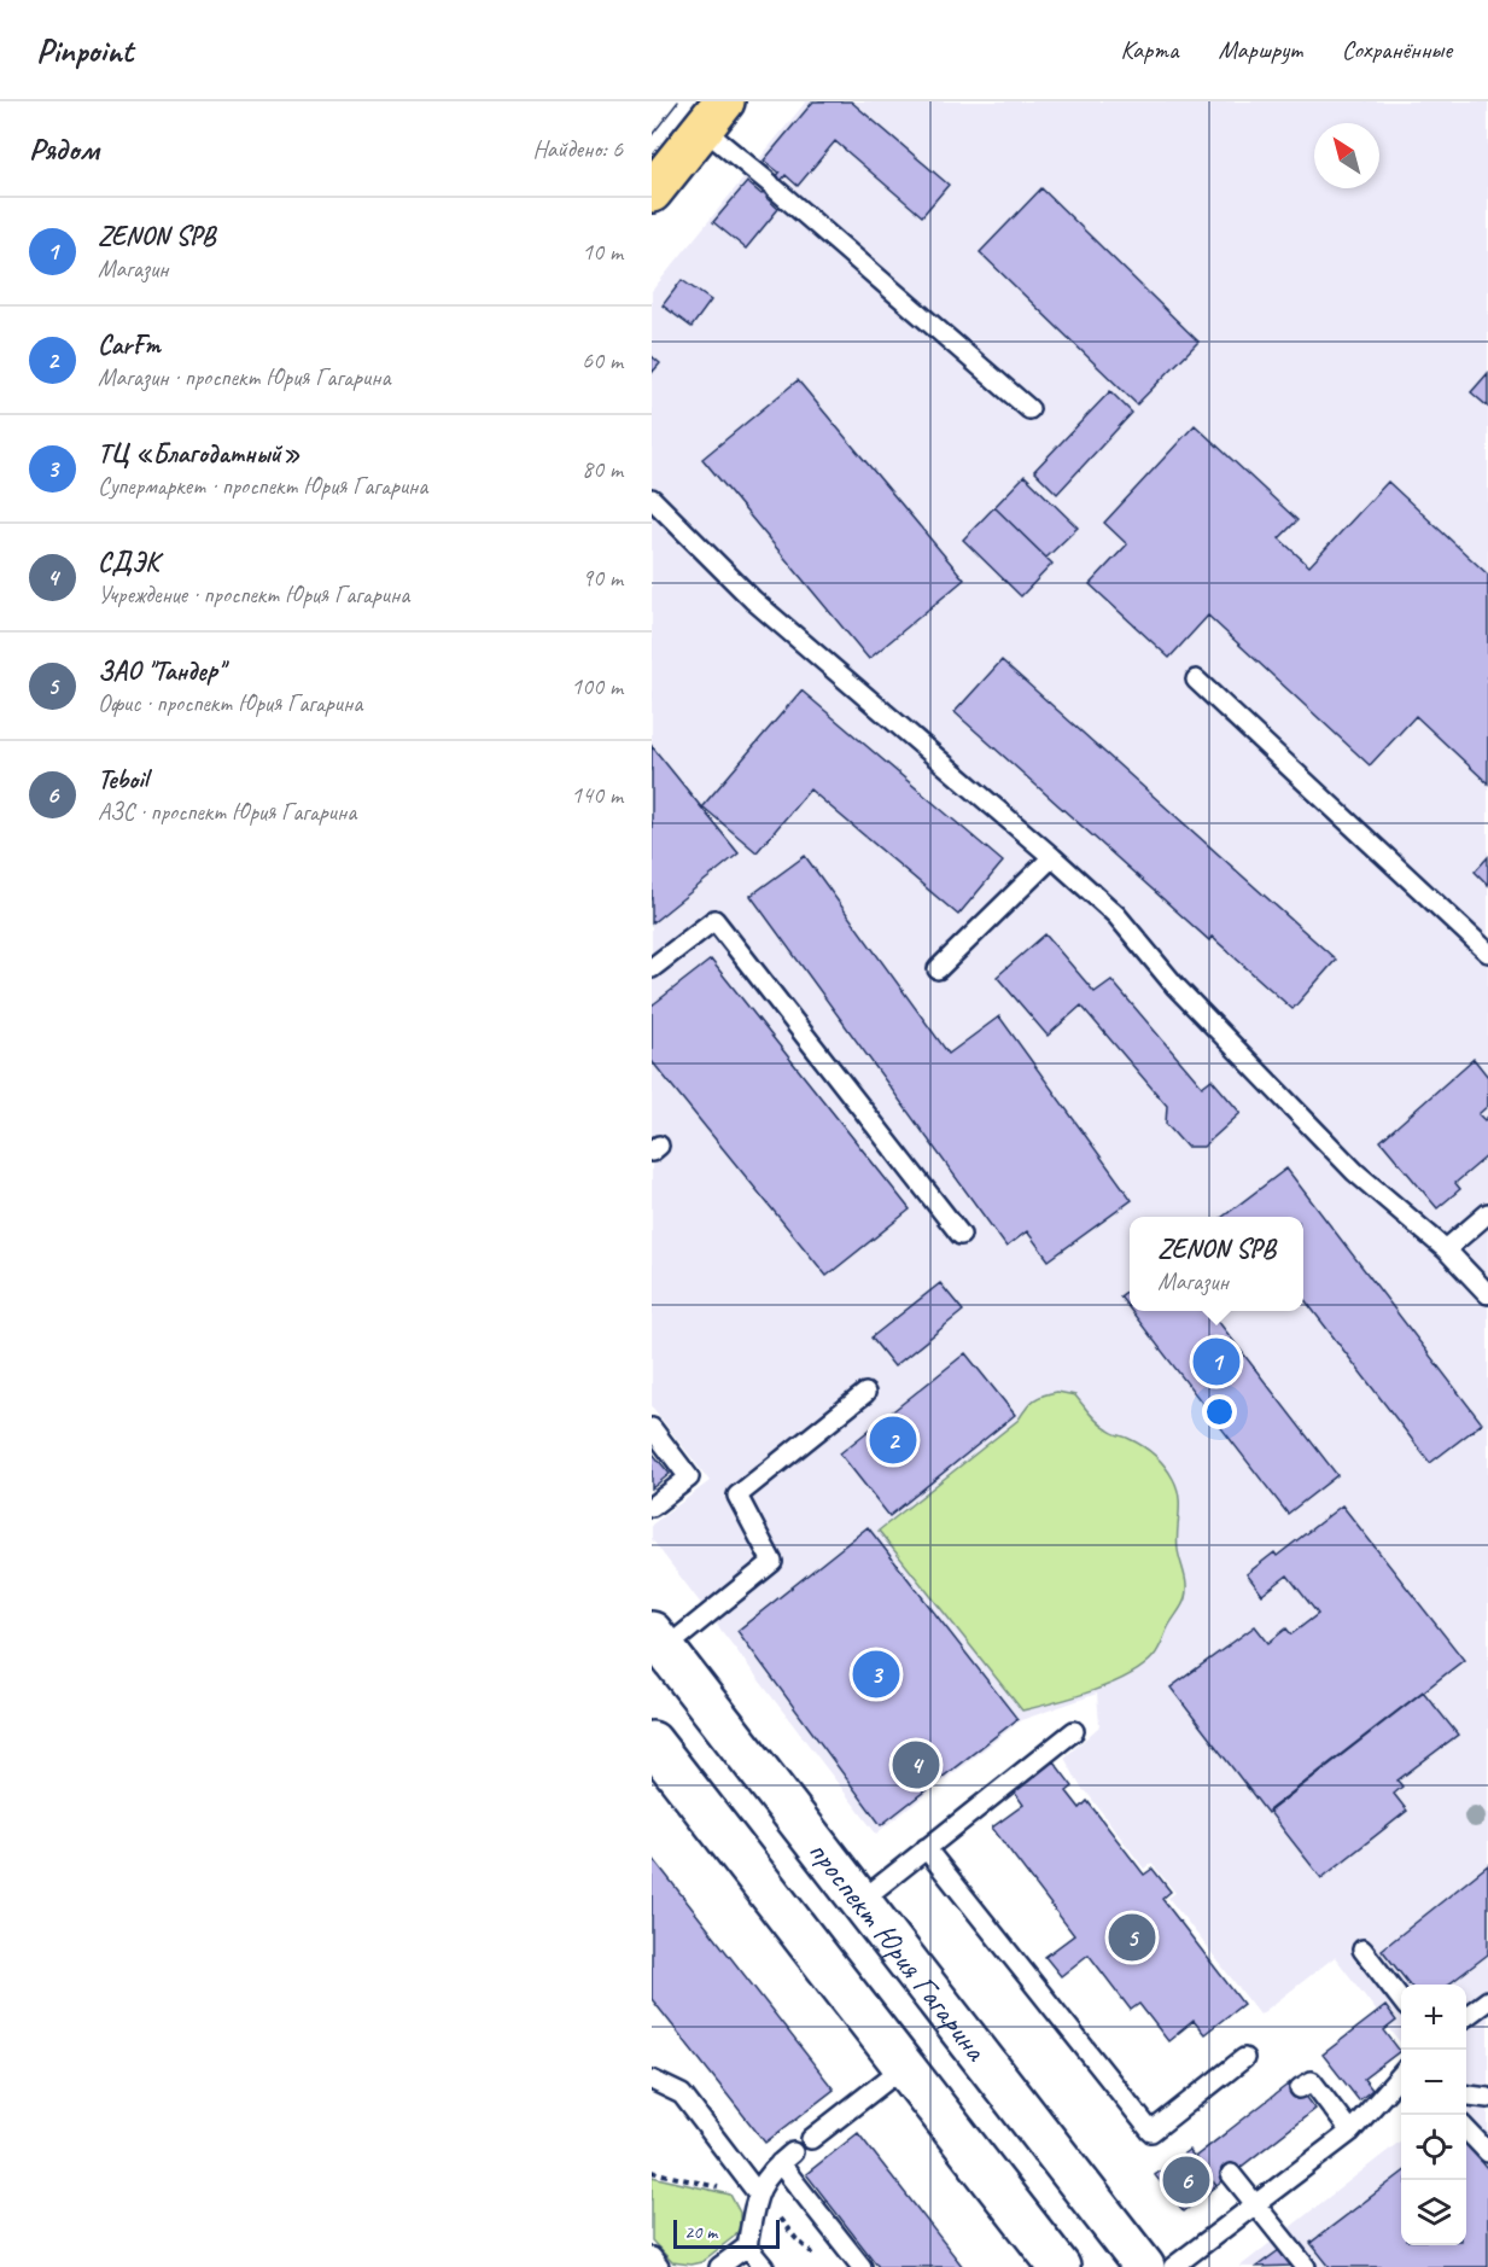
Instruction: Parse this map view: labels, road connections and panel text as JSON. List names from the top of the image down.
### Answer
{
  "streets": {
    "main road": ["проспект Юрия Гагарина"]
  },
  "scale_bar": "20 m",
  "north": "top left",
  "page": {
    "header": "Pinpoint",
    "nav": ["Карта", "Маршрут", "Сохранённые"],
    "heading": ["Рядом", "Найдено: 6"],
    "list": [
      {
        "mark": "1",
        "name": "ZENON SPB",
        "note": "Магазин",
        "value": "10 m"
      },
      {
        "mark": "2",
        "name": "CarFm",
        "note": "Магазин · проспект Юрия Гагарина",
        "value": "60 m"
      },
      {
        "mark": "3",
        "name": "ТЦ «Благодатный»",
        "note": "Супермаркет · проспект Юрия Гагарина",
        "value": "80 m"
      },
      {
        "mark": "4",
        "name": "СДЭК",
        "note": "Учреждение · проспект Юрия Гагарина",
        "value": "90 m"
      },
      {
        "mark": "5",
        "name": "ЗАО \"Тандер\"",
        "note": "Офис · проспект Юрия Гагарина",
        "value": "100 m"
      },
      {
        "mark": "6",
        "name": "Teboil",
        "note": "АЗС · проспект Юрия Гагарина",
        "value": "140 m"
      }
    ],
    "popup": ["ZENON SPB", "Магазин"],
    "pins": [
      "1",
      "2",
      "3",
      "4",
      "5",
      "6"
    ],
    "map_buttons": ["+", "−"],
    "scale": "20 m"
  }
}
